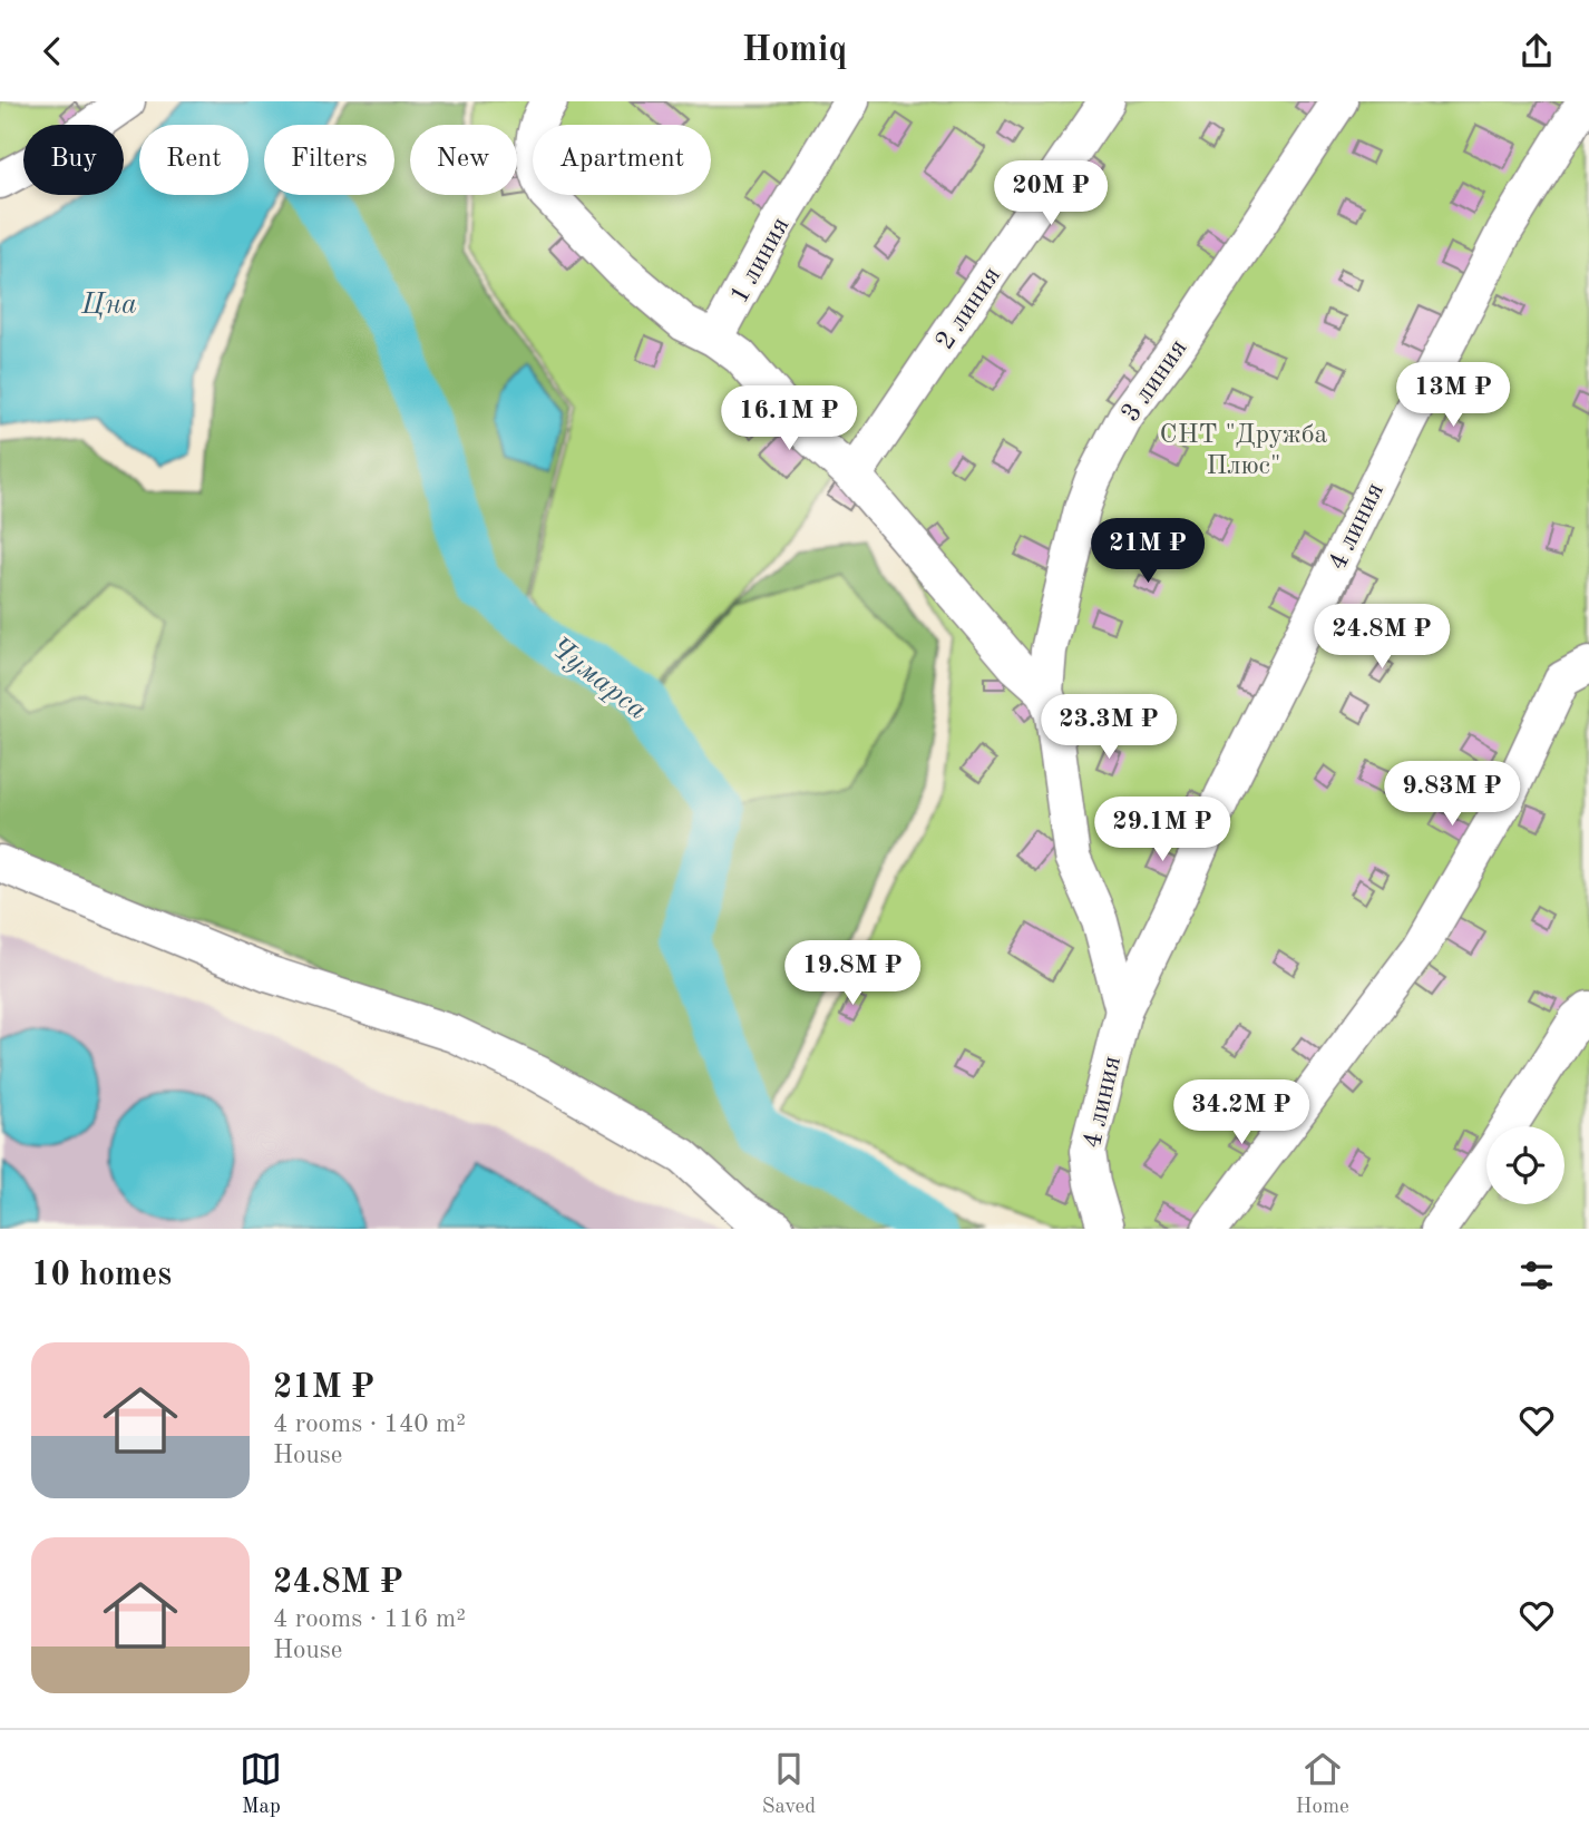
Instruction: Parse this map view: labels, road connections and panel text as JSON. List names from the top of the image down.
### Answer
{
  "streets": {
    "lane": [
      "1 линия",
      "2 линия",
      "3 линия",
      "4 линия"
    ]
  },
  "water": ["Цна", "Чумарса"],
  "parks": ["СНТ \"Дружба Плюс\""],
  "page": {
    "header": "Homiq",
    "chip": [
      "Buy",
      "Rent",
      "Filters",
      "New",
      "Apartment"
    ],
    "price": [
      "20M ₽",
      "13M ₽",
      "16.1M ₽",
      "21M ₽",
      "24.8M ₽",
      "23.3M ₽",
      "9.83M ₽",
      "29.1M ₽",
      "19.8M ₽",
      "34.2M ₽"
    ],
    "heading": "10 homes",
    "list": [
      {
        "name": "21M ₽",
        "note": "4 rooms · 140 m² · House"
      },
      {
        "name": "24.8M ₽",
        "note": "4 rooms · 116 m² · House"
      }
    ],
    "tabs": ["Map", "Saved", "Home"]
  }
}
